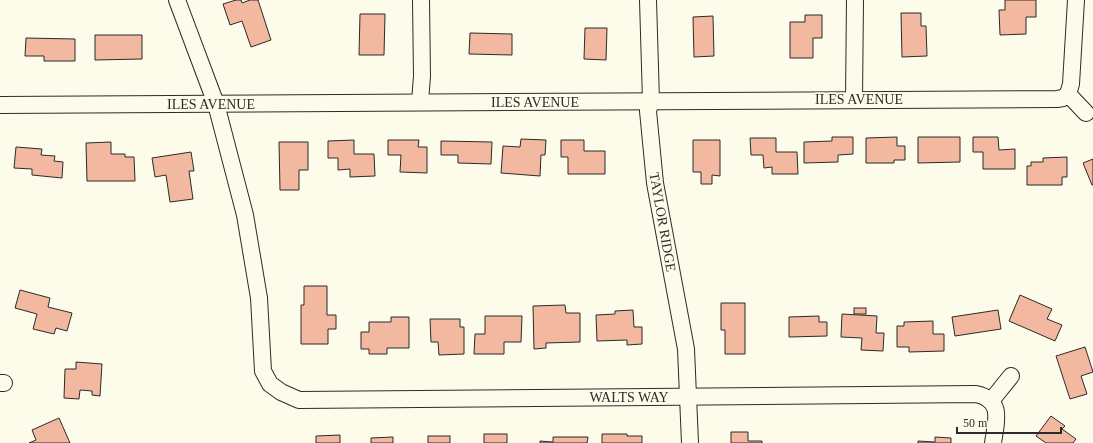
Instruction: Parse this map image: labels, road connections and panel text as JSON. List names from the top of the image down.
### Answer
{
  "streets": {
    "street": ["ILES AVENUE", "TAYLOR RIDGE", "WALTS WAY"]
  },
  "crossings": [
    ["ILES AVENUE", "TAYLOR RIDGE"],
    ["ILES AVENUE", "WALTS WAY"],
    ["TAYLOR RIDGE", "WALTS WAY"]
  ],
  "scale_bar": "50 m"
}
